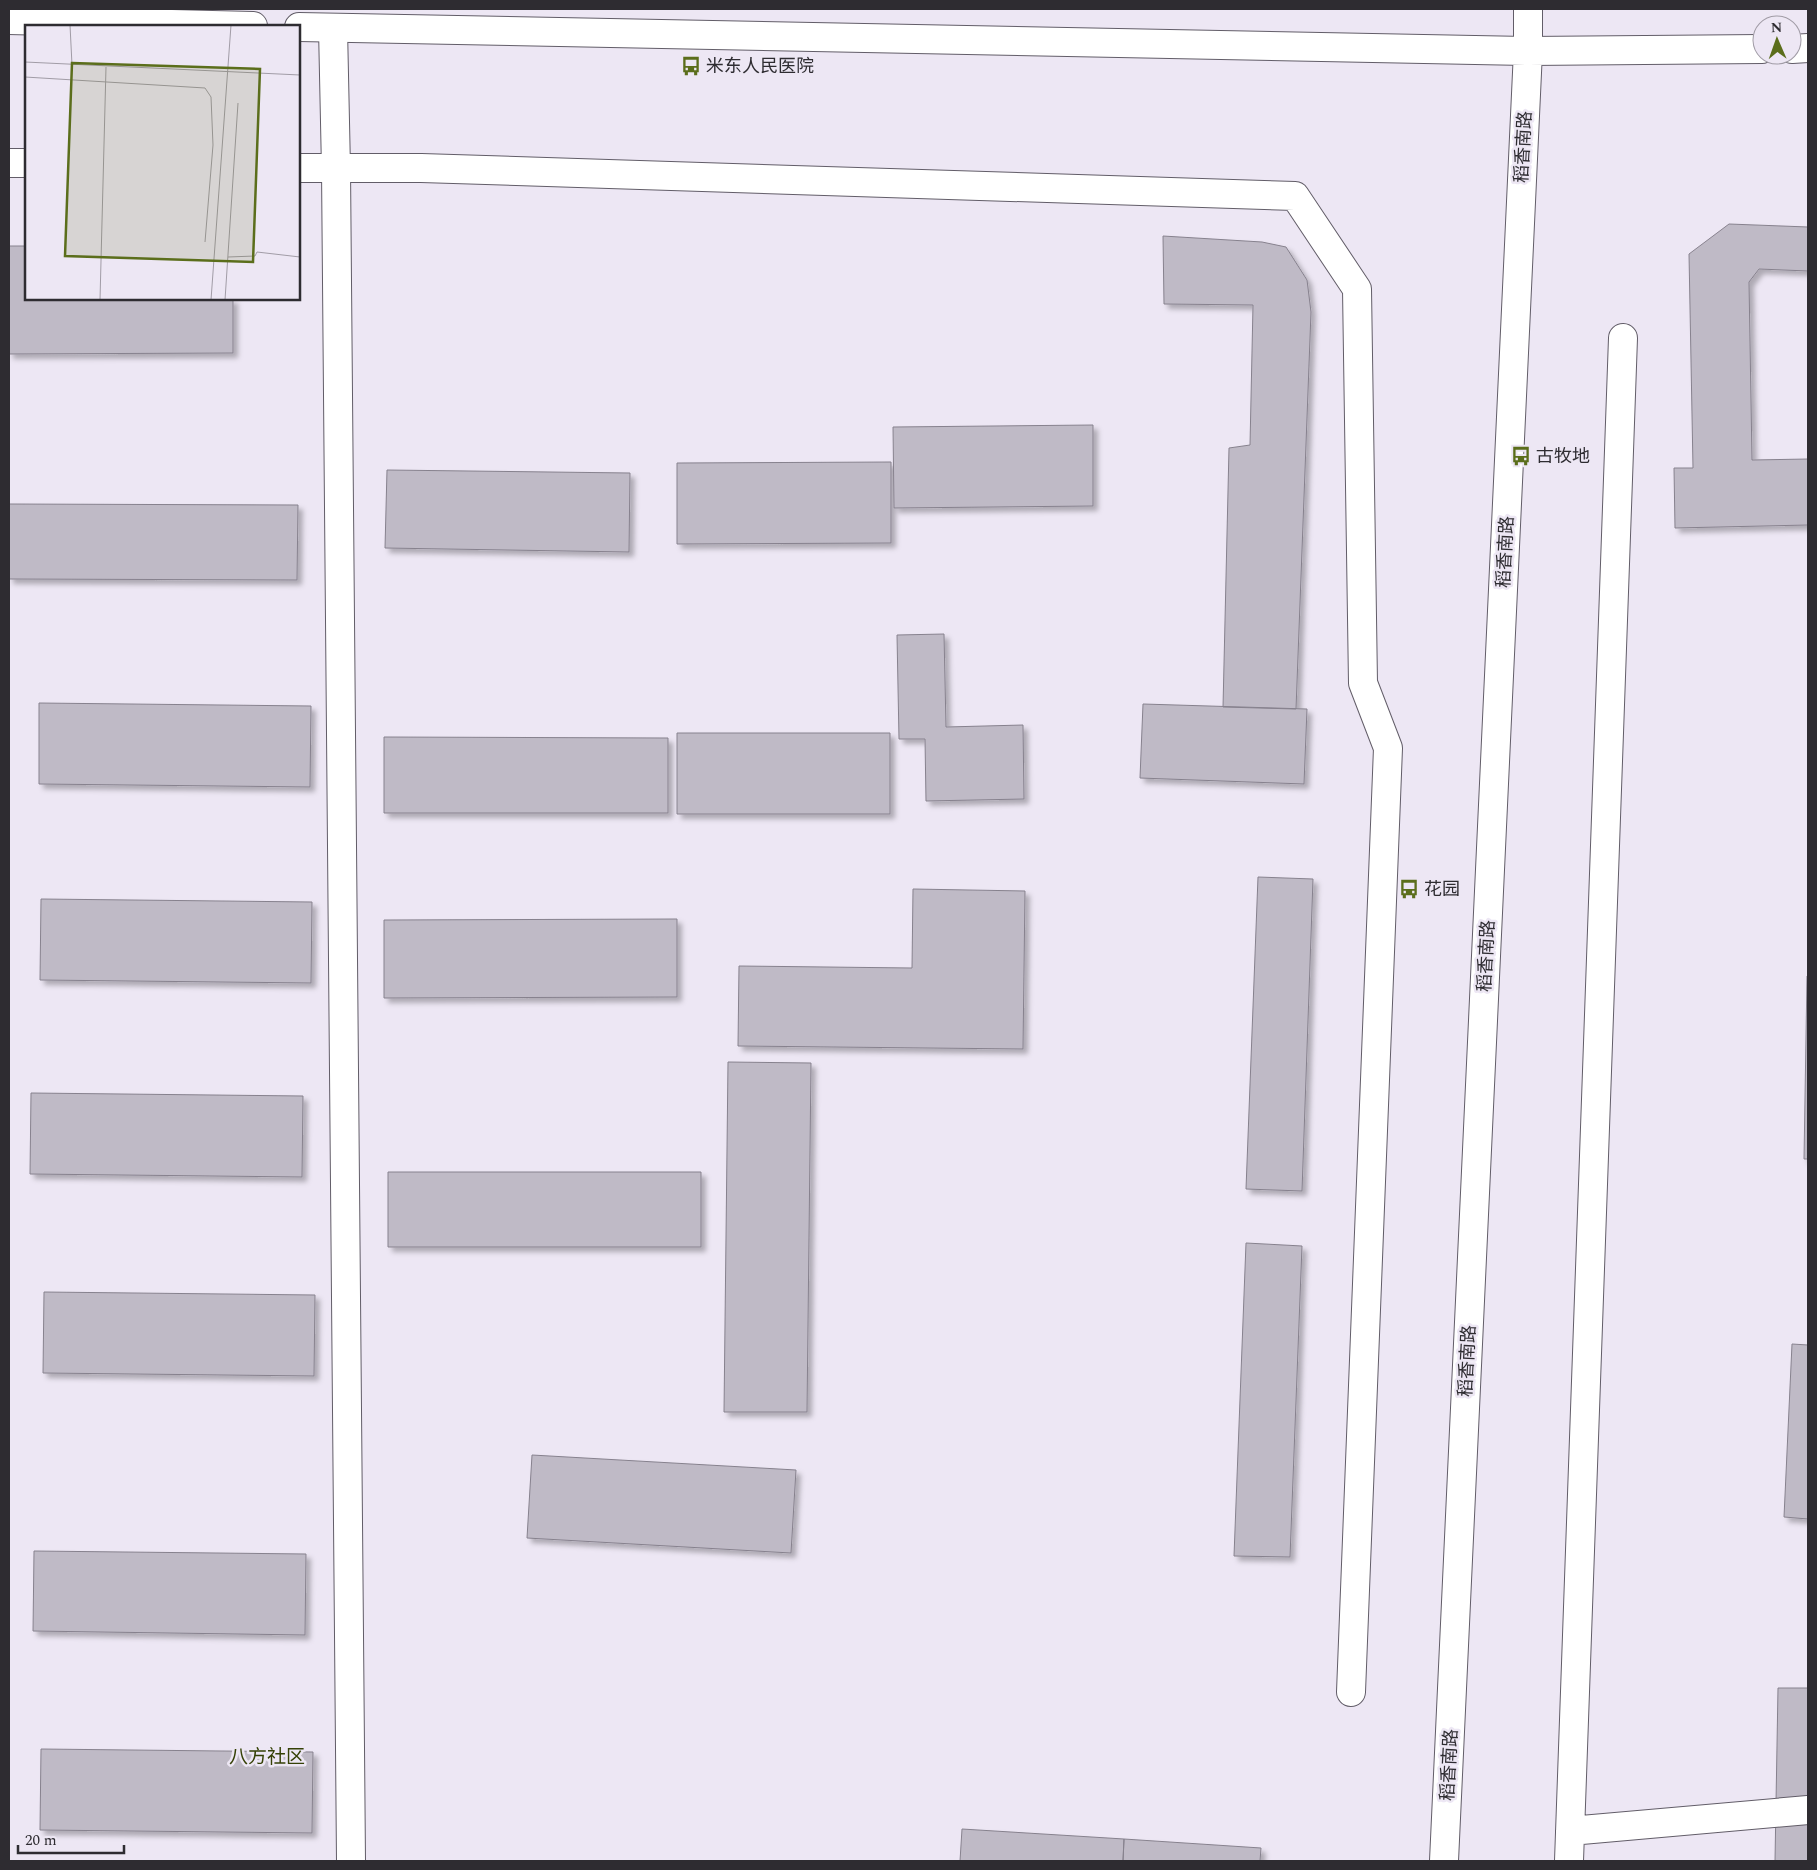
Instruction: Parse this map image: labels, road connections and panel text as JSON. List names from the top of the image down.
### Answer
{
  "streets": {
    "street": ["稻香南路"]
  },
  "districts": ["八方社区"],
  "places": {
    "bus stop": ["米东人民医院", "古牧地", "花园"]
  },
  "scale_bar": "20 m",
  "north": "top"
}
